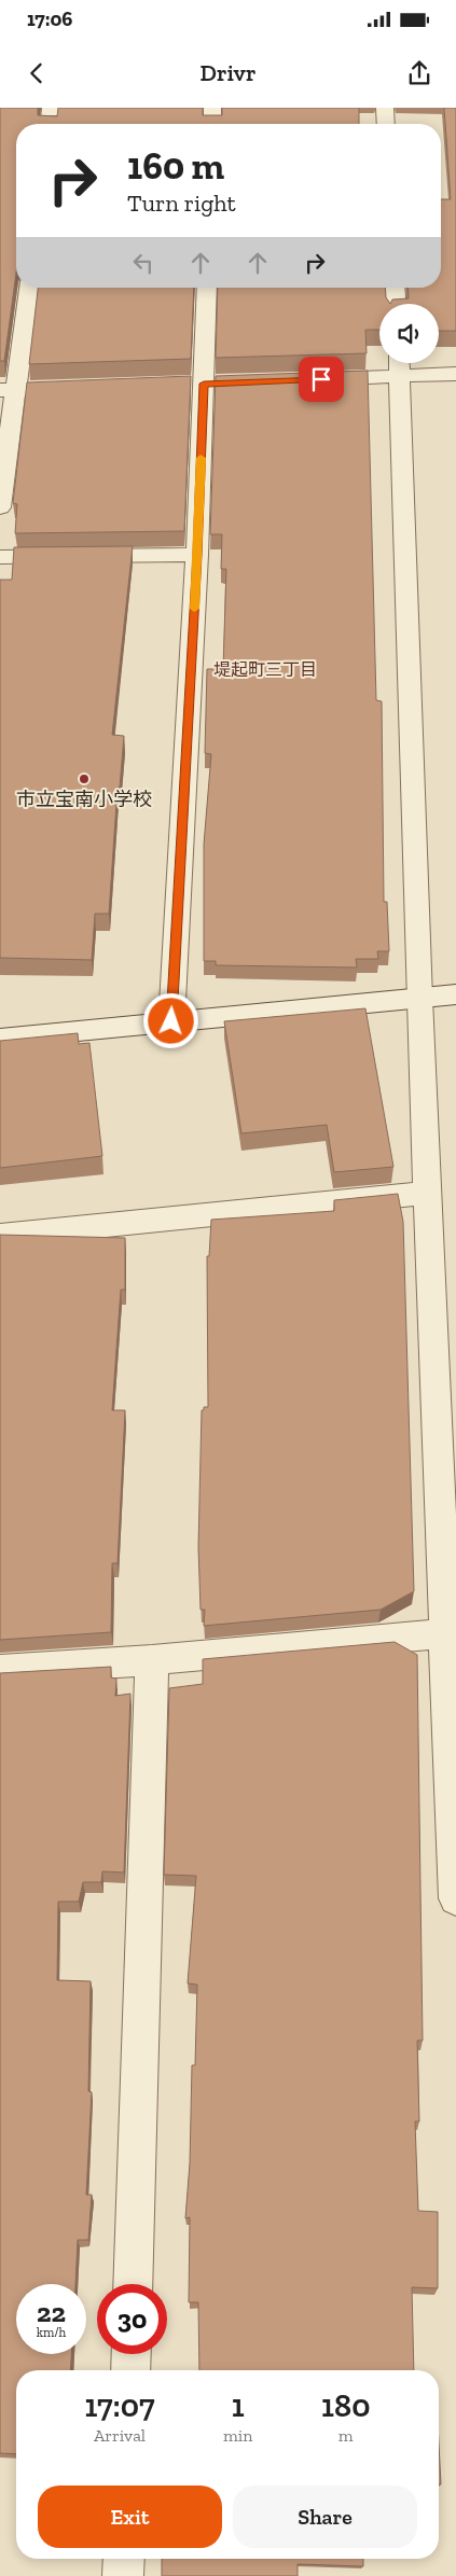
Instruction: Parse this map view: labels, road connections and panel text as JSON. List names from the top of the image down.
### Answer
{
  "districts": ["堤起町三丁目"],
  "places": ["市立宝南小学校"],
  "page": {
    "status": "17:06",
    "header": "Drivr",
    "turn": ["160 m", "Turn right"],
    "speed": "22 km/h",
    "limit": "30",
    "eta": [
      "17:07",
      "Arrival",
      "1",
      "min",
      "180",
      "m"
    ],
    "buttons": ["Exit", "Share"]
  }
}
